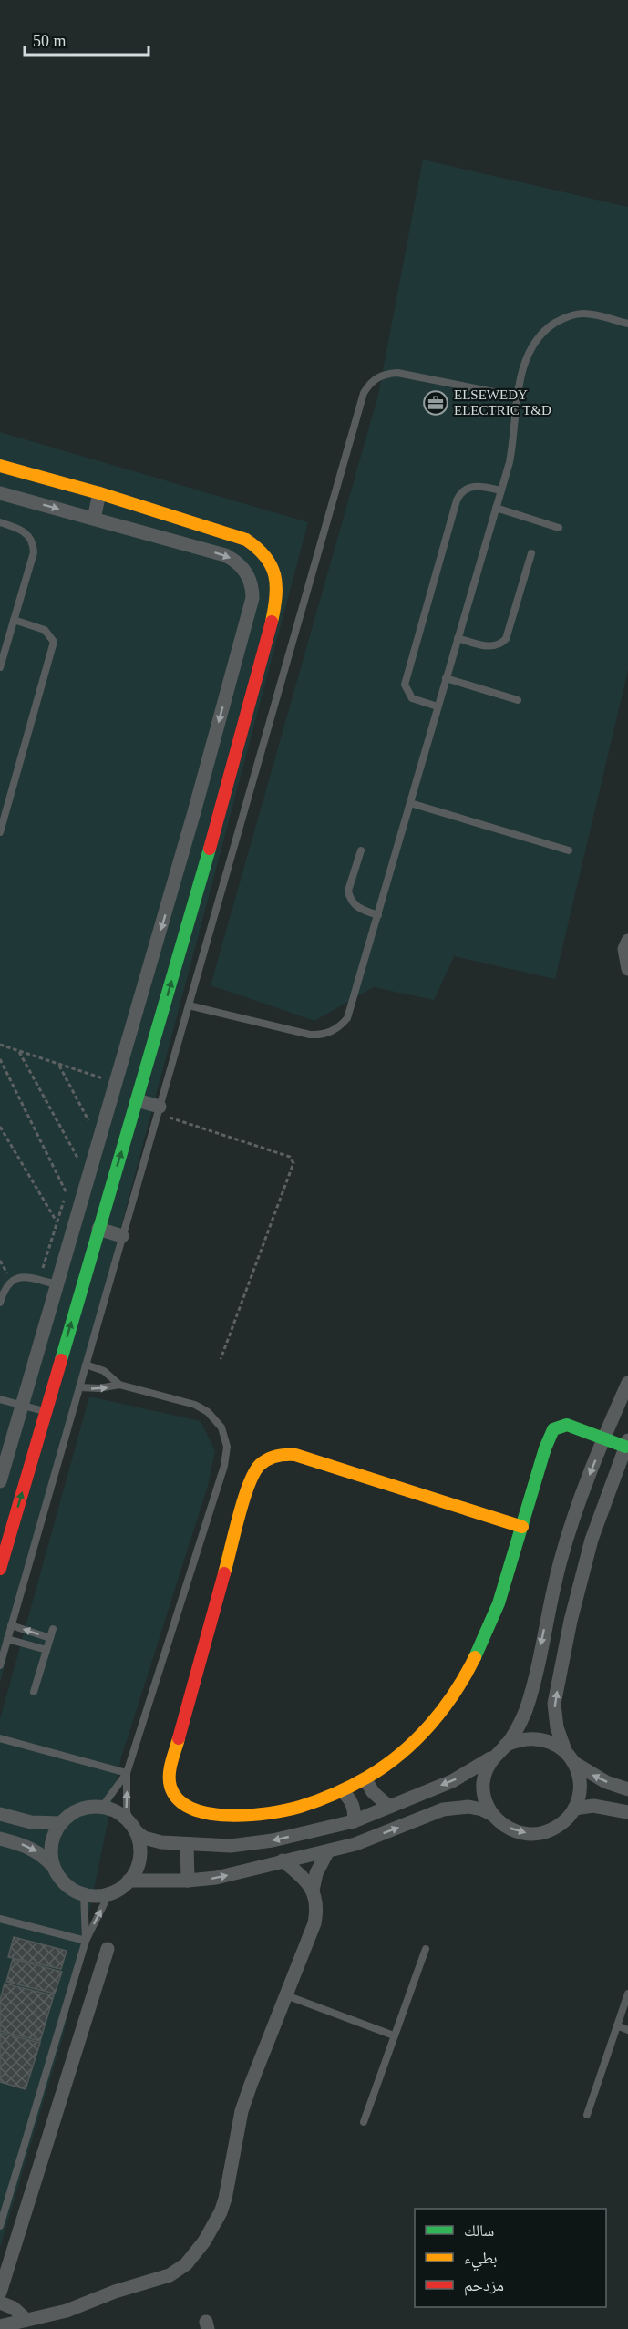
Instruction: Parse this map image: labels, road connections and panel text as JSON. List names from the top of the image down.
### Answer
{
  "places": {
    "office": ["ELSEWEDY ELECTRIC T&D"]
  },
  "legend": ["سالك", "بطيء", "مزدحم"],
  "scale_bar": "50 m"
}
